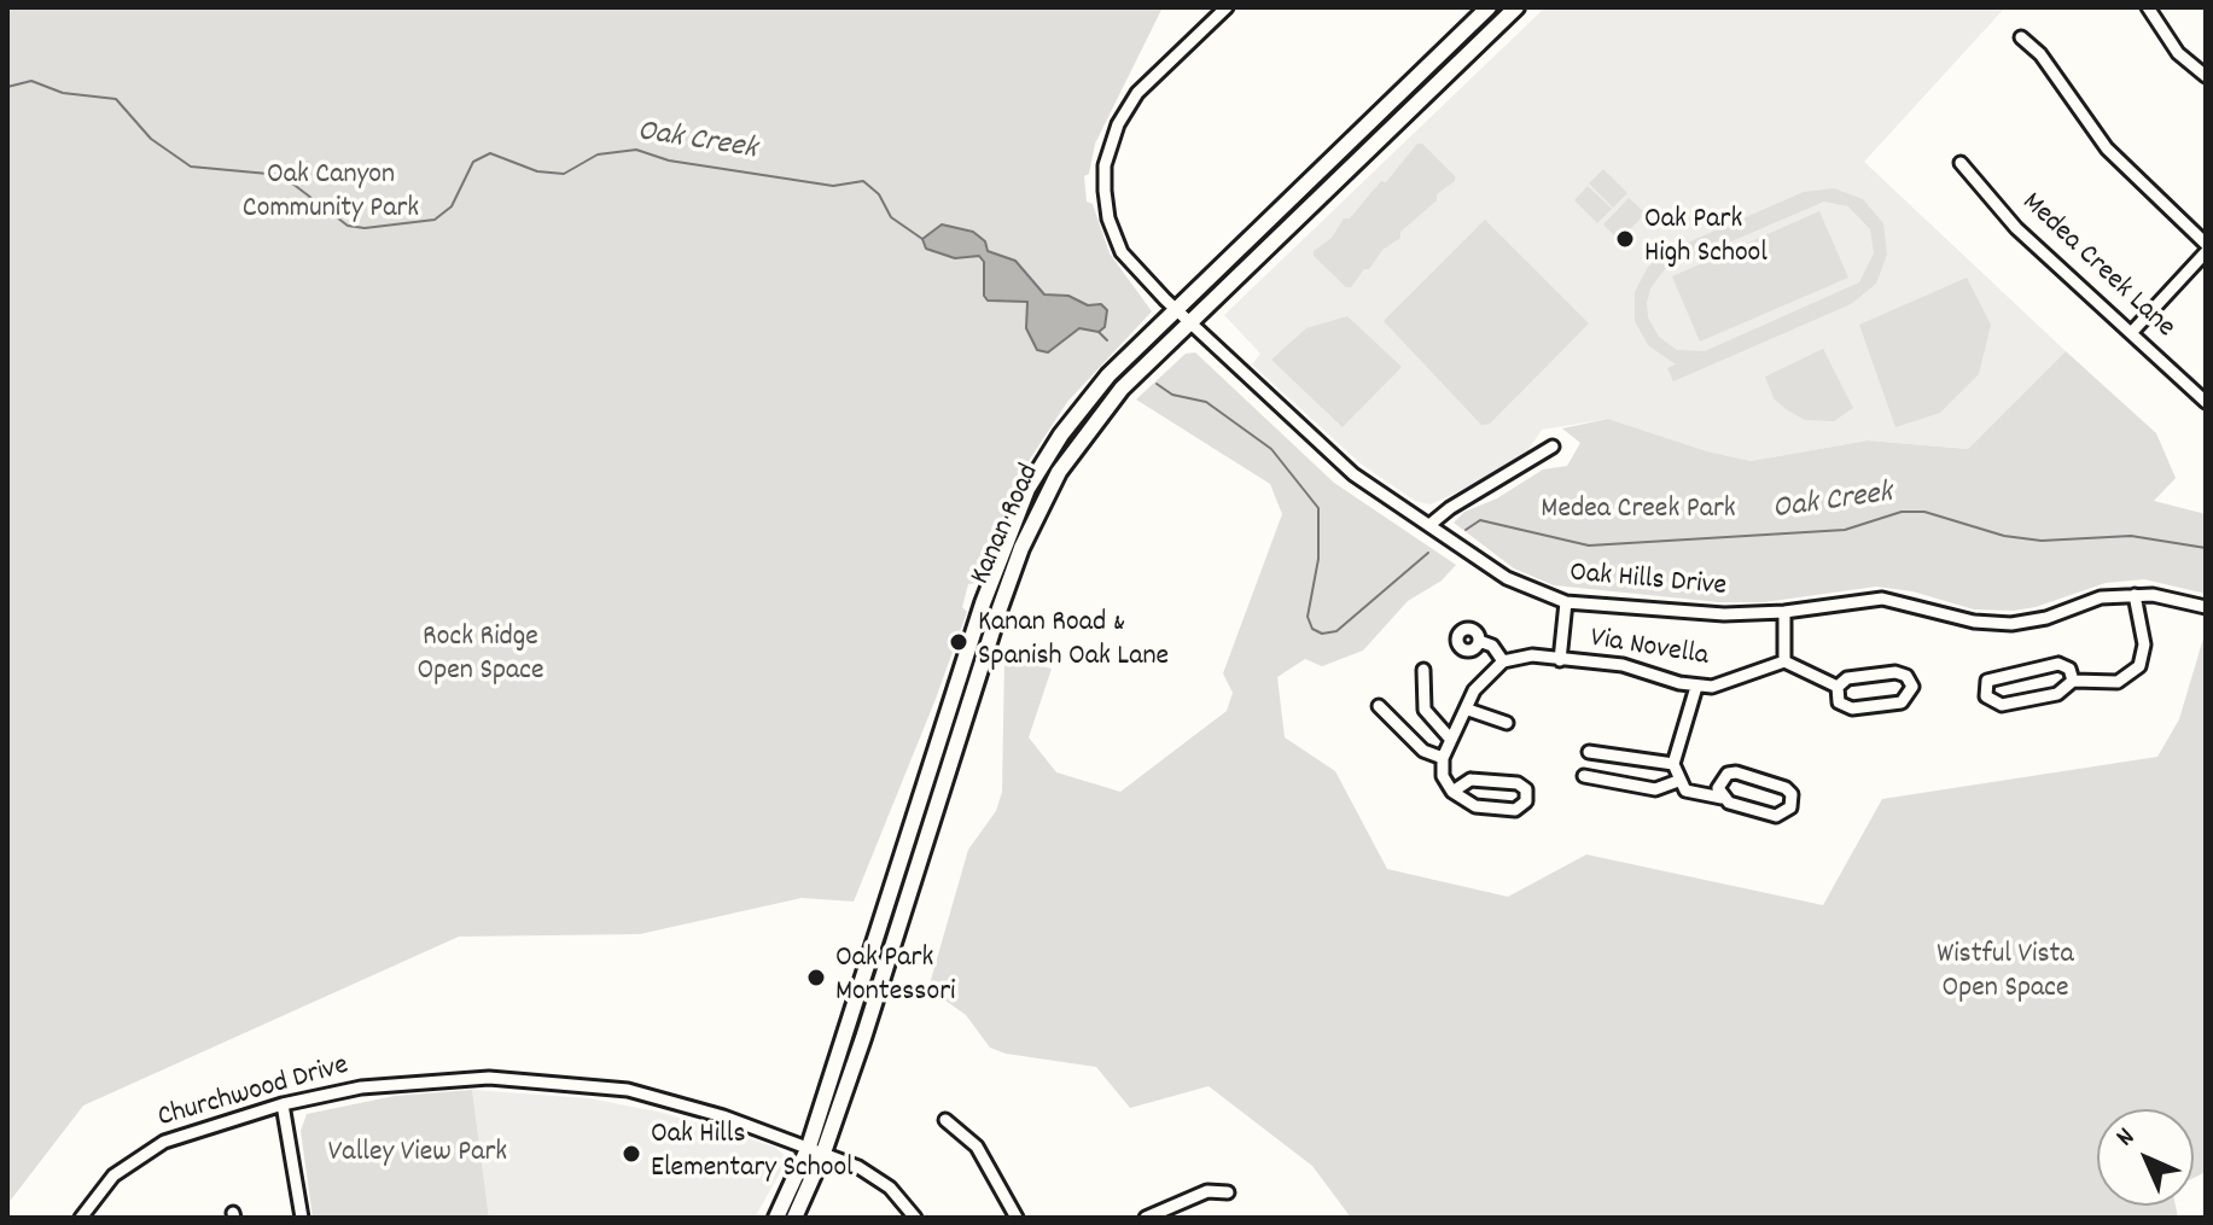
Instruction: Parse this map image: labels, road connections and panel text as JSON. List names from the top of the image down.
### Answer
{
  "streets": {
    "main road": ["Kanan Road"],
    "street": [
      "Medea Creek Lane",
      "Oak Hills Drive",
      "Via Novella",
      "Churchwood Drive"
    ]
  },
  "crossings": [
    ["Kanan Road", "Oak Hills Drive"],
    ["Kanan Road", "Churchwood Drive"]
  ],
  "water": ["Oak Creek"],
  "parks": [
    "Oak Canyon Community Park",
    "Medea Creek Park",
    "Rock Ridge Open Space",
    "Wistful Vista Open Space",
    "Valley View Park"
  ],
  "places": [
    "Oak Park High School",
    "Kanan Road & Spanish Oak Lane",
    "Oak Park Montessori",
    "Oak Hills Elementary School"
  ],
  "north": "top left"
}
